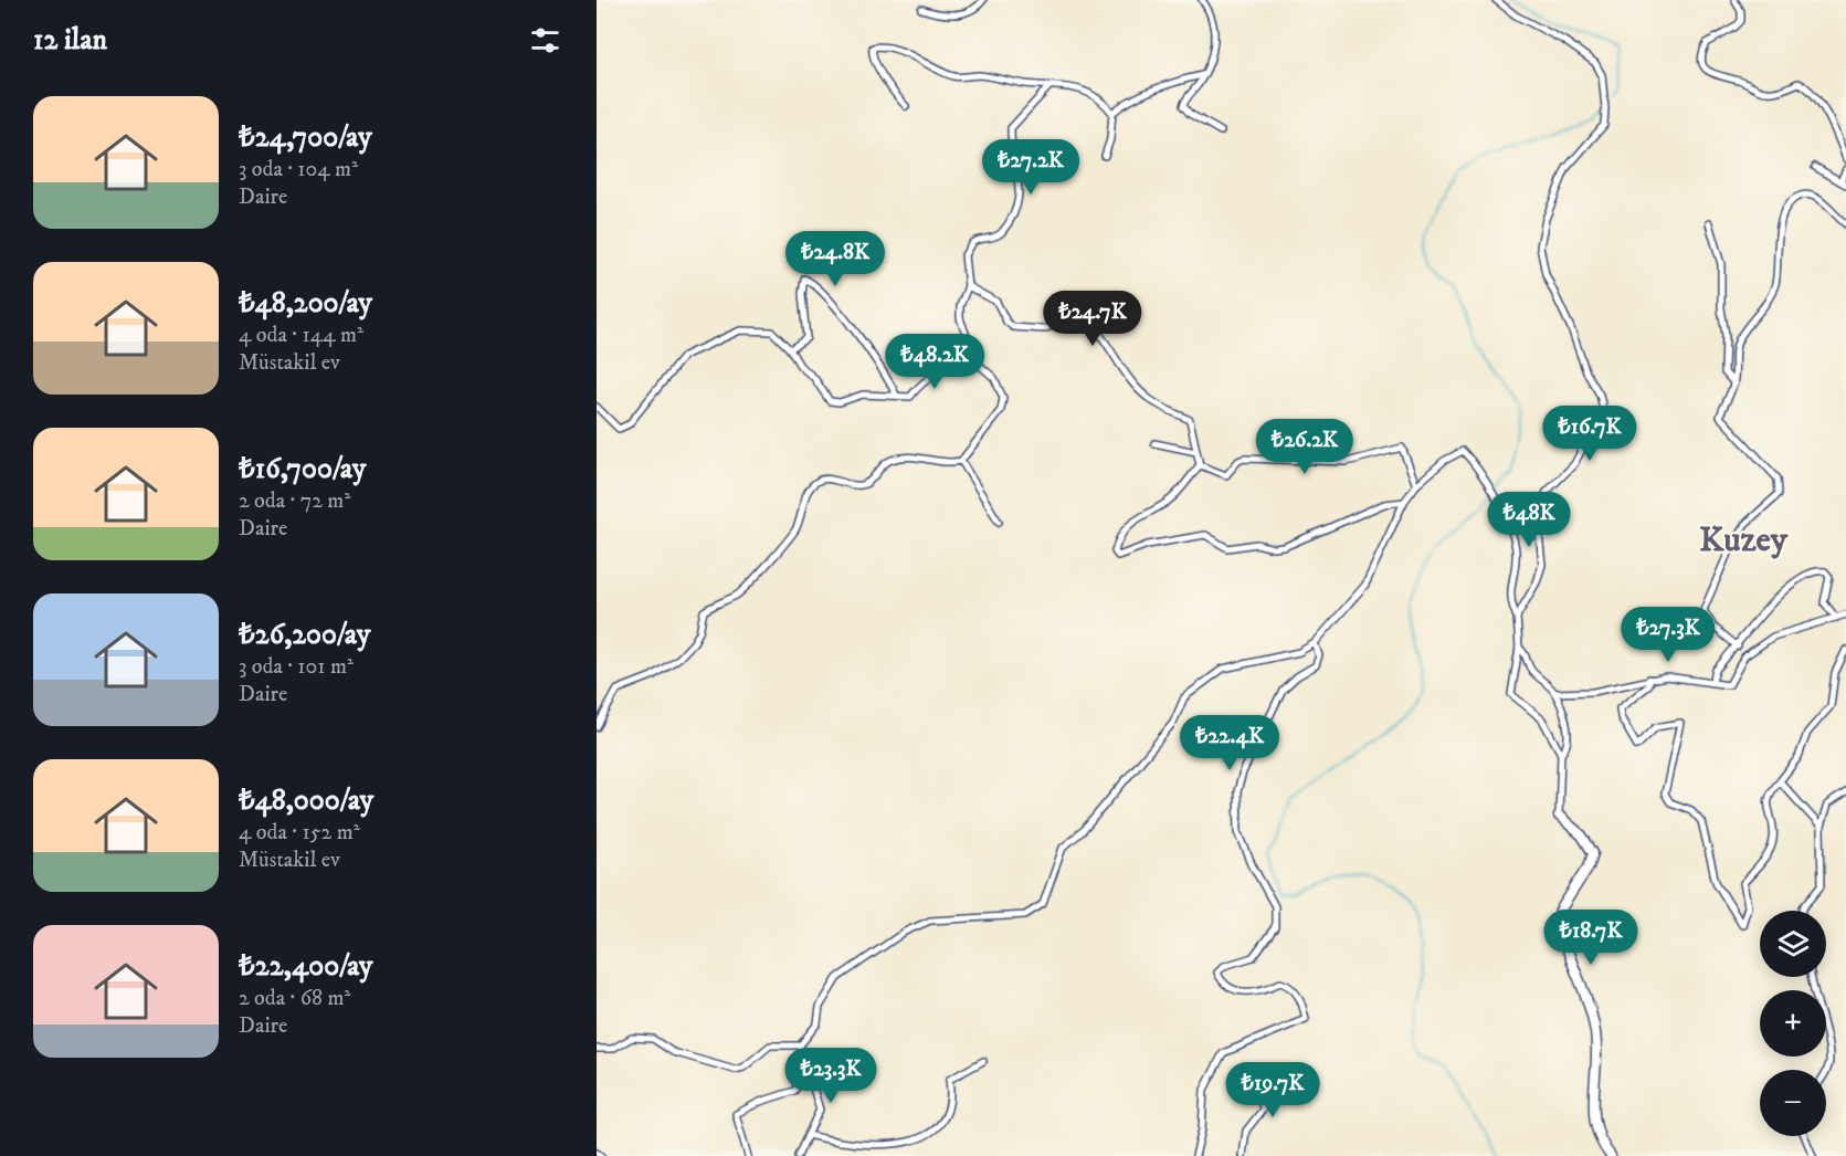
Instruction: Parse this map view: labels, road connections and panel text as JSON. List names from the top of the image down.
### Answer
{
  "districts": ["Kuzey"],
  "page": {
    "heading": "12 ilan",
    "list": [
      {
        "name": "₺24,700/ay",
        "note": "3 oda · 104 m² · Daire"
      },
      {
        "name": "₺48,200/ay",
        "note": "4 oda · 144 m² · Müstakil ev"
      },
      {
        "name": "₺16,700/ay",
        "note": "2 oda · 72 m² · Daire"
      },
      {
        "name": "₺26,200/ay",
        "note": "3 oda · 101 m² · Daire"
      },
      {
        "name": "₺48,000/ay",
        "note": "4 oda · 152 m² · Müstakil ev"
      },
      {
        "name": "₺22,400/ay",
        "note": "2 oda · 68 m² · Daire"
      }
    ],
    "price": [
      "₺27.2K",
      "₺24.8K",
      "₺24.7K",
      "₺48.2K",
      "₺16.7K",
      "₺26.2K",
      "₺48K",
      "₺27.3K",
      "₺22.4K",
      "₺18.7K",
      "₺23.3K",
      "₺19.7K"
    ],
    "map_buttons": ["+", "−"]
  }
}
